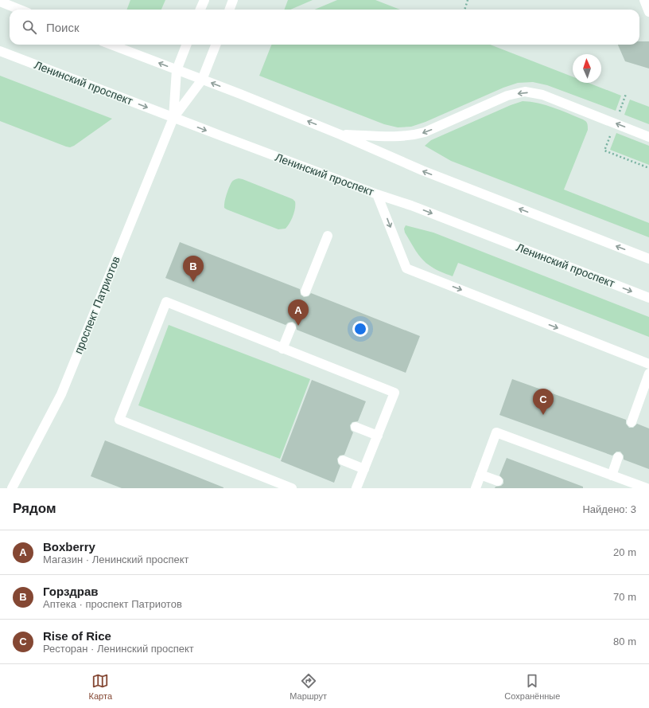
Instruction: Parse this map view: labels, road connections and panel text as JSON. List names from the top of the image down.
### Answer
{
  "streets": {
    "street": ["Ленинский проспект", "проспект Патриотов"]
  },
  "crossings": [
    ["Ленинский проспект", "проспект Патриотов"]
  ],
  "north": "top",
  "page": {
    "search": "Поиск",
    "pins": ["B", "A", "C"],
    "heading": ["Рядом", "Найдено: 3"],
    "list": [
      {
        "mark": "A",
        "name": "Boxberry",
        "note": "Магазин · Ленинский проспект",
        "value": "20 m"
      },
      {
        "mark": "B",
        "name": "Горздрав",
        "note": "Аптека · проспект Патриотов",
        "value": "70 m"
      },
      {
        "mark": "C",
        "name": "Rise of Rice",
        "note": "Ресторан · Ленинский проспект",
        "value": "80 m"
      }
    ],
    "nav": ["Карта", "Маршрут", "Сохранённые"]
  }
}
